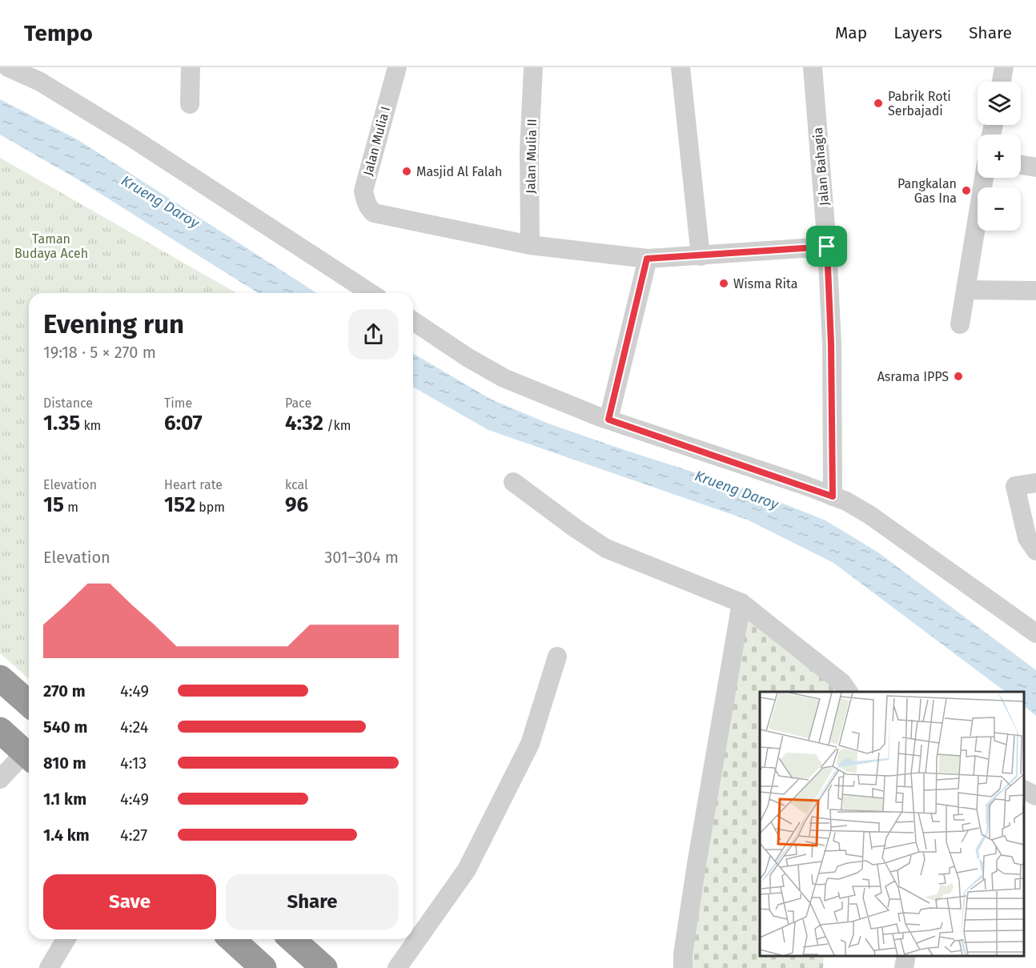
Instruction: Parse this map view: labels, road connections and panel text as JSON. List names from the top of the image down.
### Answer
{
  "streets": {
    "street": ["Jalan Mulia I", "Jalan Mulia II", "Jalan Bahagia"]
  },
  "crossings": [
    ["Jalan Mulia I", "Jalan Mulia II"]
  ],
  "water": ["Krueng Daroy"],
  "parks": ["Taman Budaya Aceh"],
  "places": [
    "Pabrik Roti Serbajadi",
    "Masjid Al Falah",
    "Pangkalan Gas Ina",
    "Wisma Rita",
    "Asrama IPPS"
  ],
  "page": {
    "header": "Tempo",
    "nav": ["Map", "Layers", "Share"],
    "map_buttons": ["+", "−"],
    "heading": ["Evening run", "19:18 · 5 × 270 m"],
    "stats": [
      ["Distance", "1.35 km"],
      ["Time", "6:07"],
      ["Pace", "4:32 /km"],
      ["Elevation", "15 m"],
      ["Heart rate", "152 bpm"],
      ["kcal", "96"]
    ],
    "chart": ["Elevation", "301–304 m"],
    "list": [
      {
        "name": "270 m",
        "note": "4:49"
      },
      {
        "name": "540 m",
        "note": "4:24"
      },
      {
        "name": "810 m",
        "note": "4:13"
      },
      {
        "name": "1.1 km",
        "note": "4:49"
      },
      {
        "name": "1.4 km",
        "note": "4:27"
      }
    ],
    "buttons": ["Save", "Share"]
  }
}
